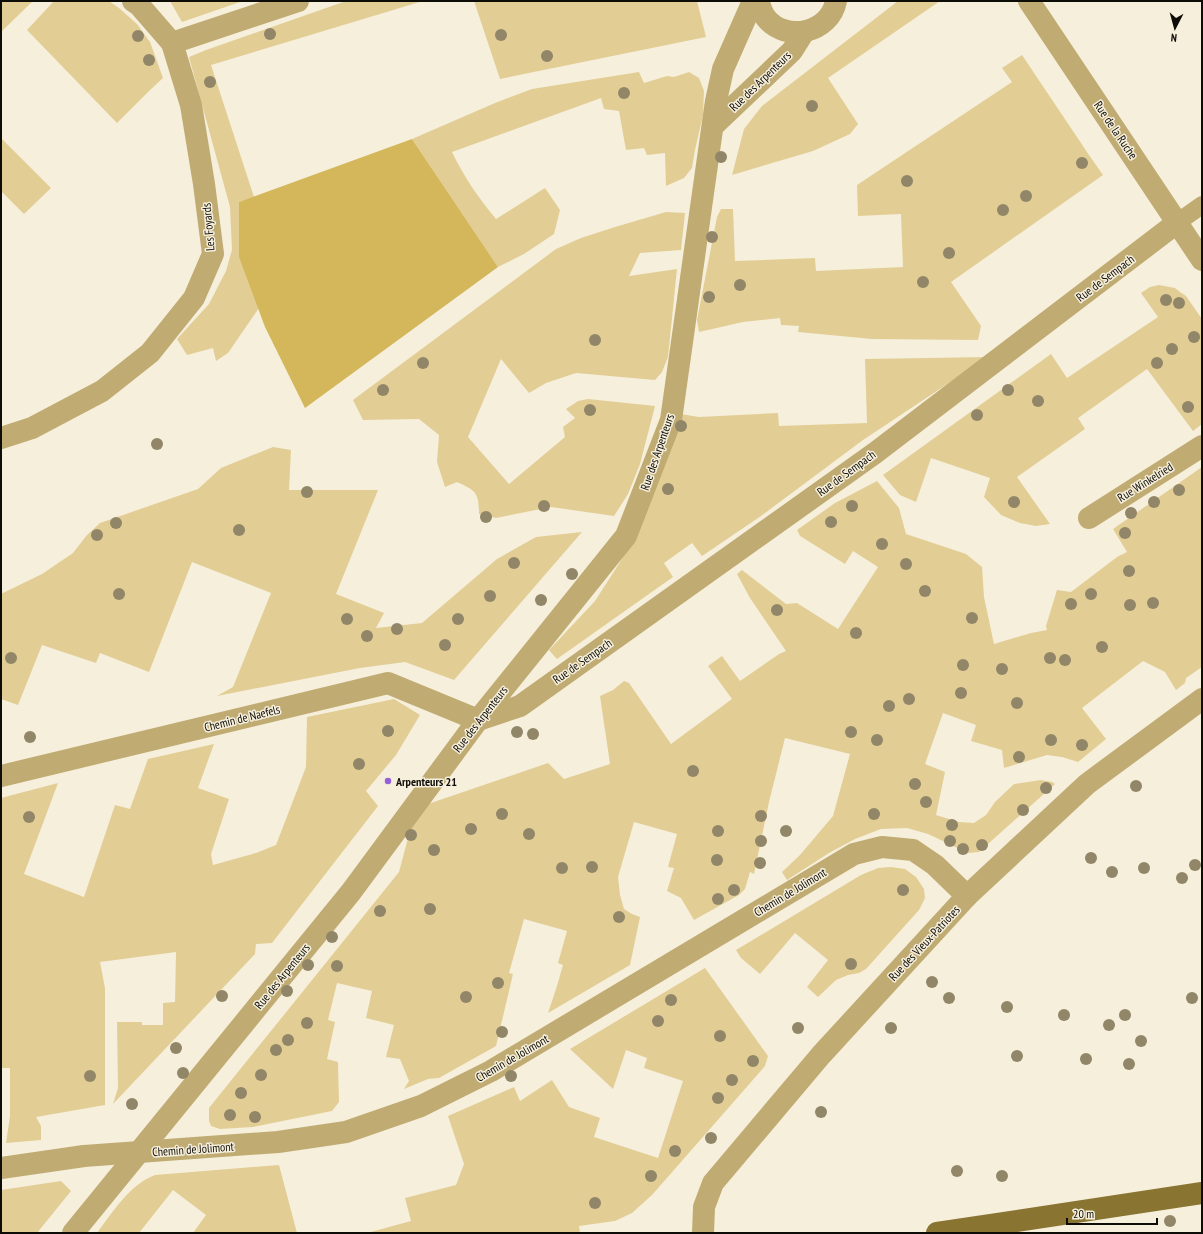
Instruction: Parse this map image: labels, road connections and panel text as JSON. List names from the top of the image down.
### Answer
{
  "streets": {
    "street": [
      "Rue des Arpenteurs",
      "Rue de la Ruche",
      "Les Foyards",
      "Rue de Sempach",
      "Rue Winkelried",
      "Chemin de Naefels",
      "Chemin de Jolimont",
      "Rue des Vieux-Patriotes"
    ]
  },
  "crossings": [
    ["Rue des Arpenteurs", "Rue de Sempach"],
    ["Rue des Arpenteurs", "Chemin de Naefels"],
    ["Rue des Arpenteurs", "Chemin de Jolimont"],
    ["Rue de la Ruche", "Rue de Sempach"],
    ["Rue de Sempach", "Chemin de Naefels"],
    ["Chemin de Jolimont", "Rue des Vieux-Patriotes"]
  ],
  "places": ["Arpenteurs 21"],
  "scale_bar": "20 m",
  "north": "bottom"
}
